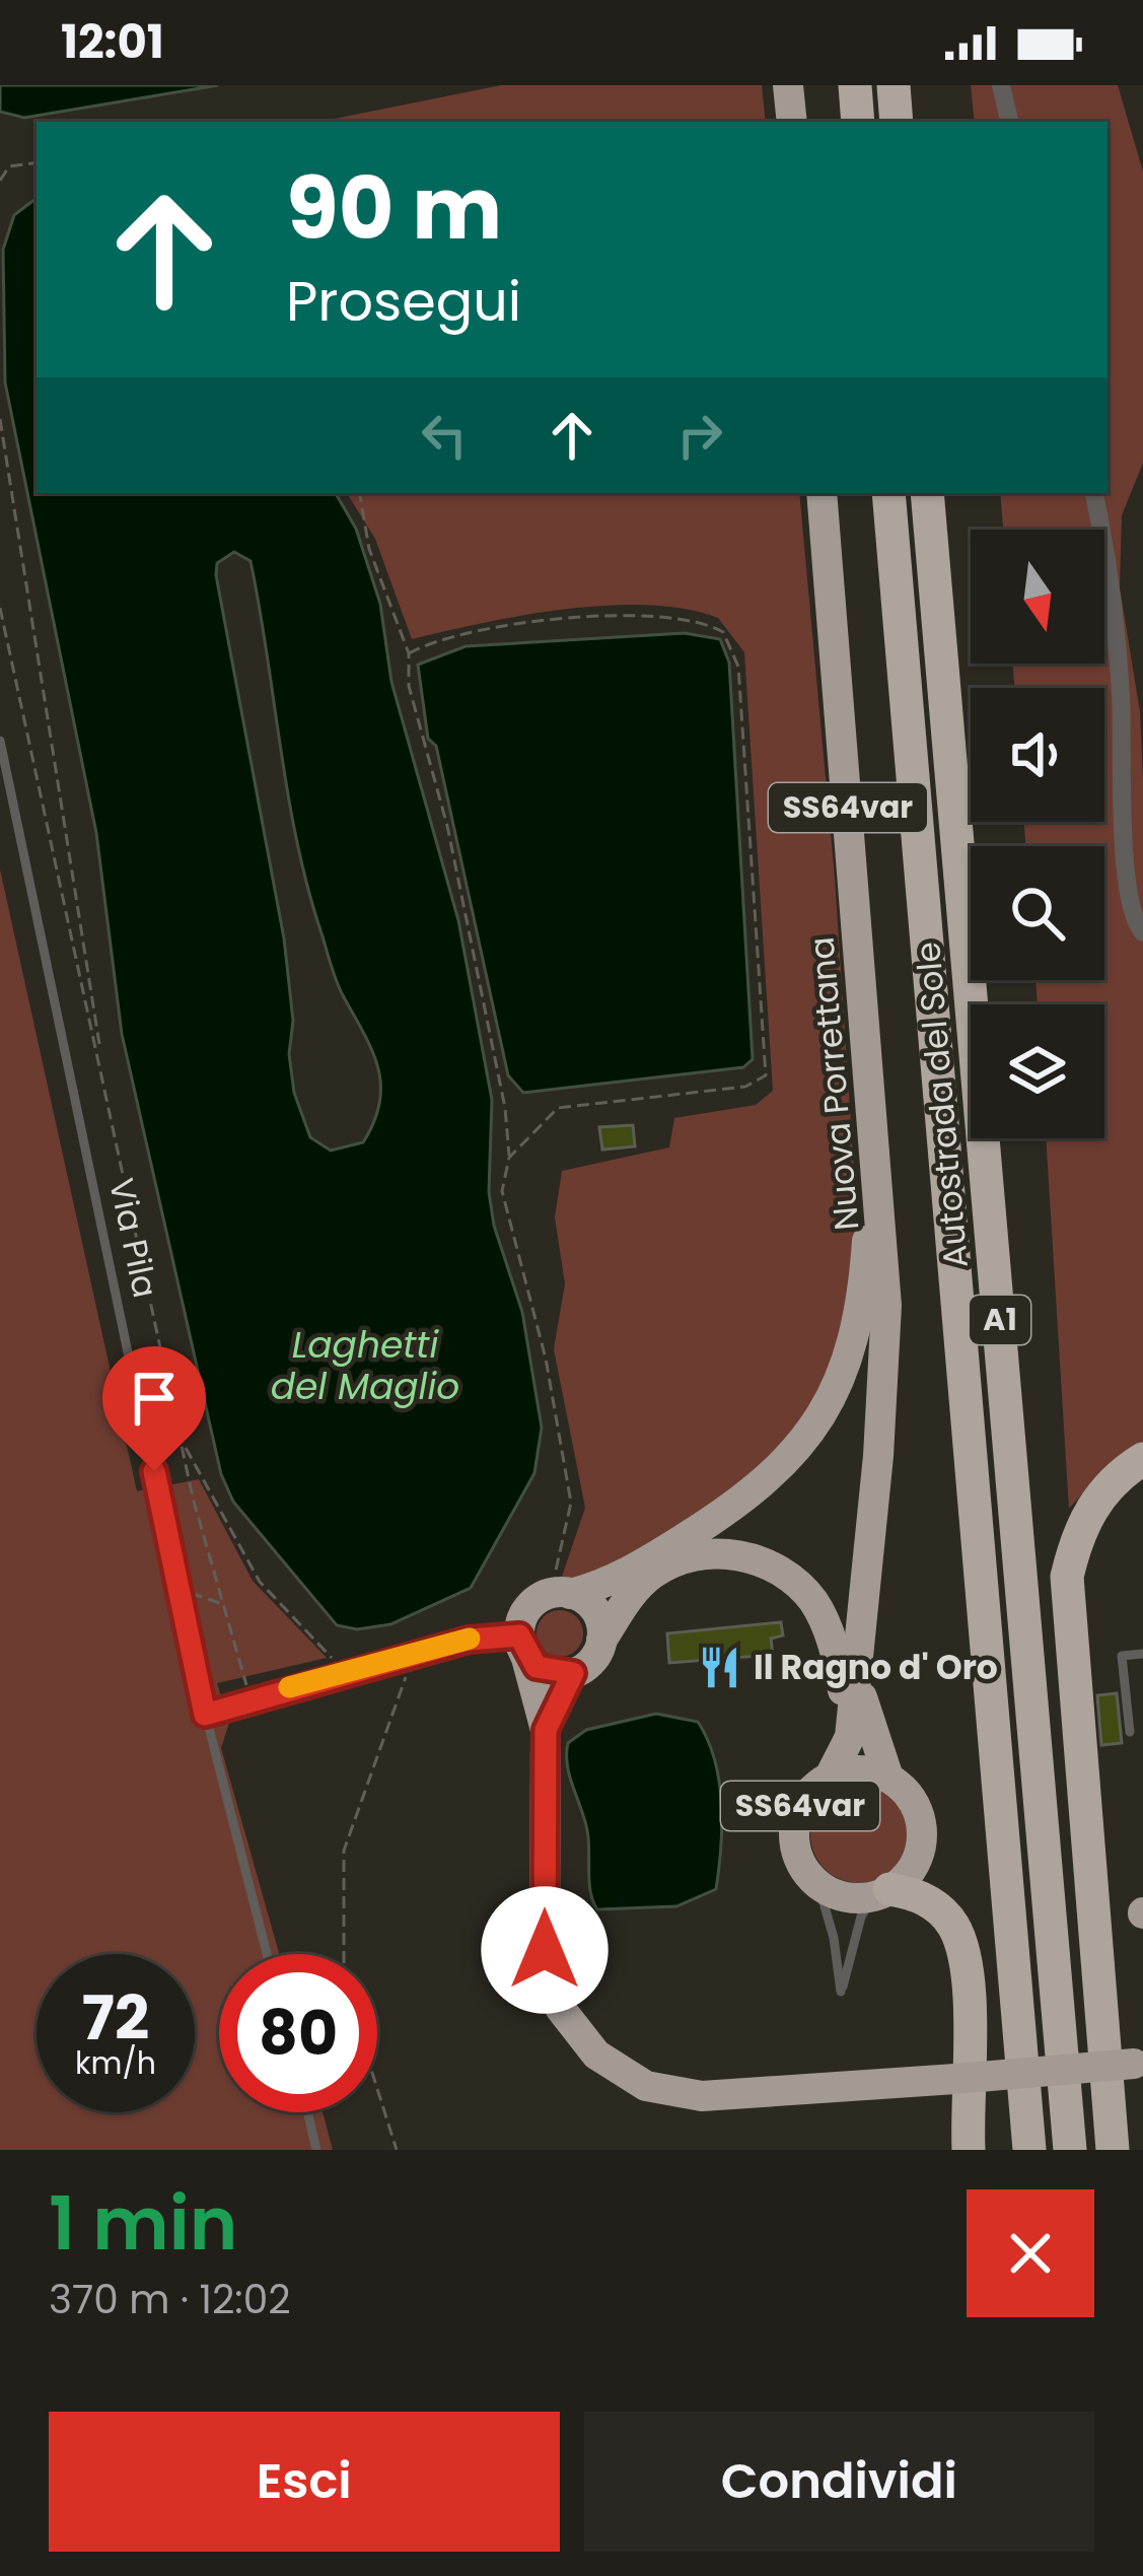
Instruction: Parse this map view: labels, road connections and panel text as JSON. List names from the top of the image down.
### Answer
{
  "streets": {
    "highway": [
      "SS64var",
      "Nuova Porrettana",
      "Autostrada del Sole",
      "A1"
    ],
    "lane": ["Via Pila"]
  },
  "crossings": [
    ["SS64var", "Nuova Porrettana"]
  ],
  "water": ["Laghetti del Maglio"],
  "places": {
    "restaurant": ["Il Ragno d' Oro"]
  },
  "north": "bottom",
  "page": {
    "status": "12:01",
    "turn": ["90 m", "Prosegui"],
    "speed": "72 km/h",
    "limit": "80",
    "heading": ["1 min", "370 m · 12:02"],
    "buttons": ["Esci", "Condividi"]
  }
}
